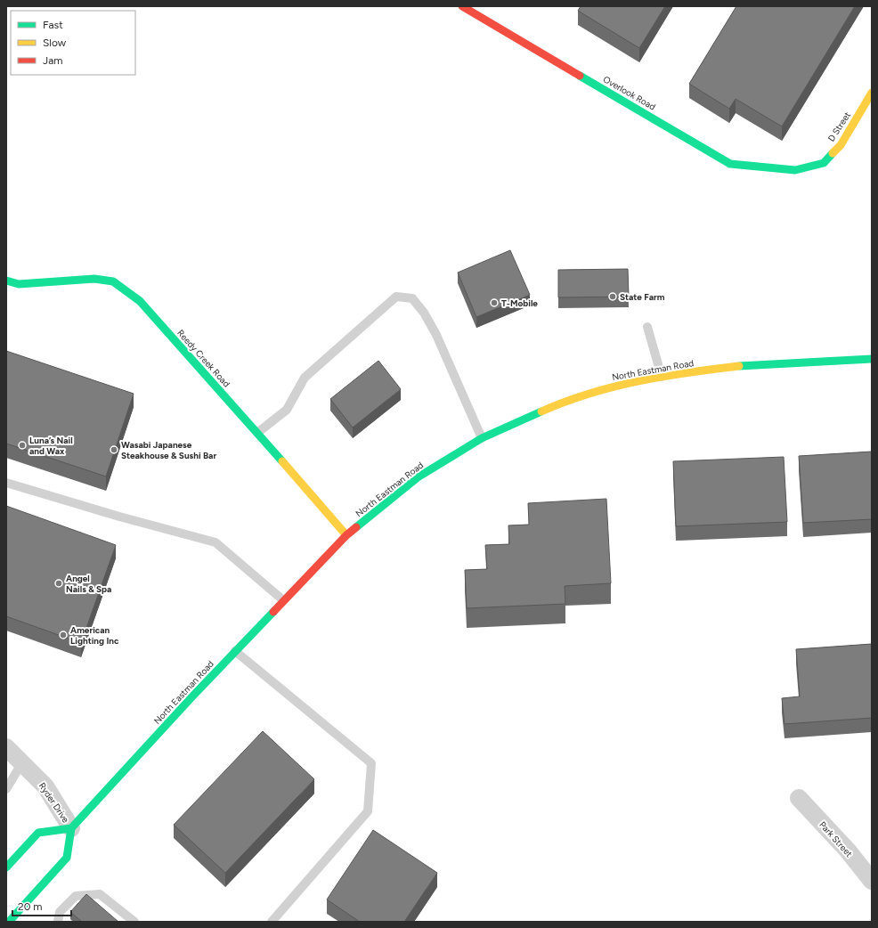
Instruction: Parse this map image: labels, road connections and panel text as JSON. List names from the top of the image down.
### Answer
{
  "streets": {
    "main road": [
      "Overlook Road",
      "D Street",
      "Reedy Creek Road",
      "North Eastman Road"
    ],
    "street": ["Ryder Drive", "Park Street"]
  },
  "crossings": [
    ["Overlook Road", "D Street"],
    ["Reedy Creek Road", "North Eastman Road"],
    ["North Eastman Road", "Ryder Drive"]
  ],
  "places": [
    "State Farm",
    "T-Mobile",
    "Luna’s Nail and Wax",
    "Wasabi Japanese Steakhouse & Sushi Bar",
    "Angel Nails & Spa",
    "American Lighting Inc"
  ],
  "legend": ["Fast", "Slow", "Jam"],
  "scale_bar": "20 m"
}
